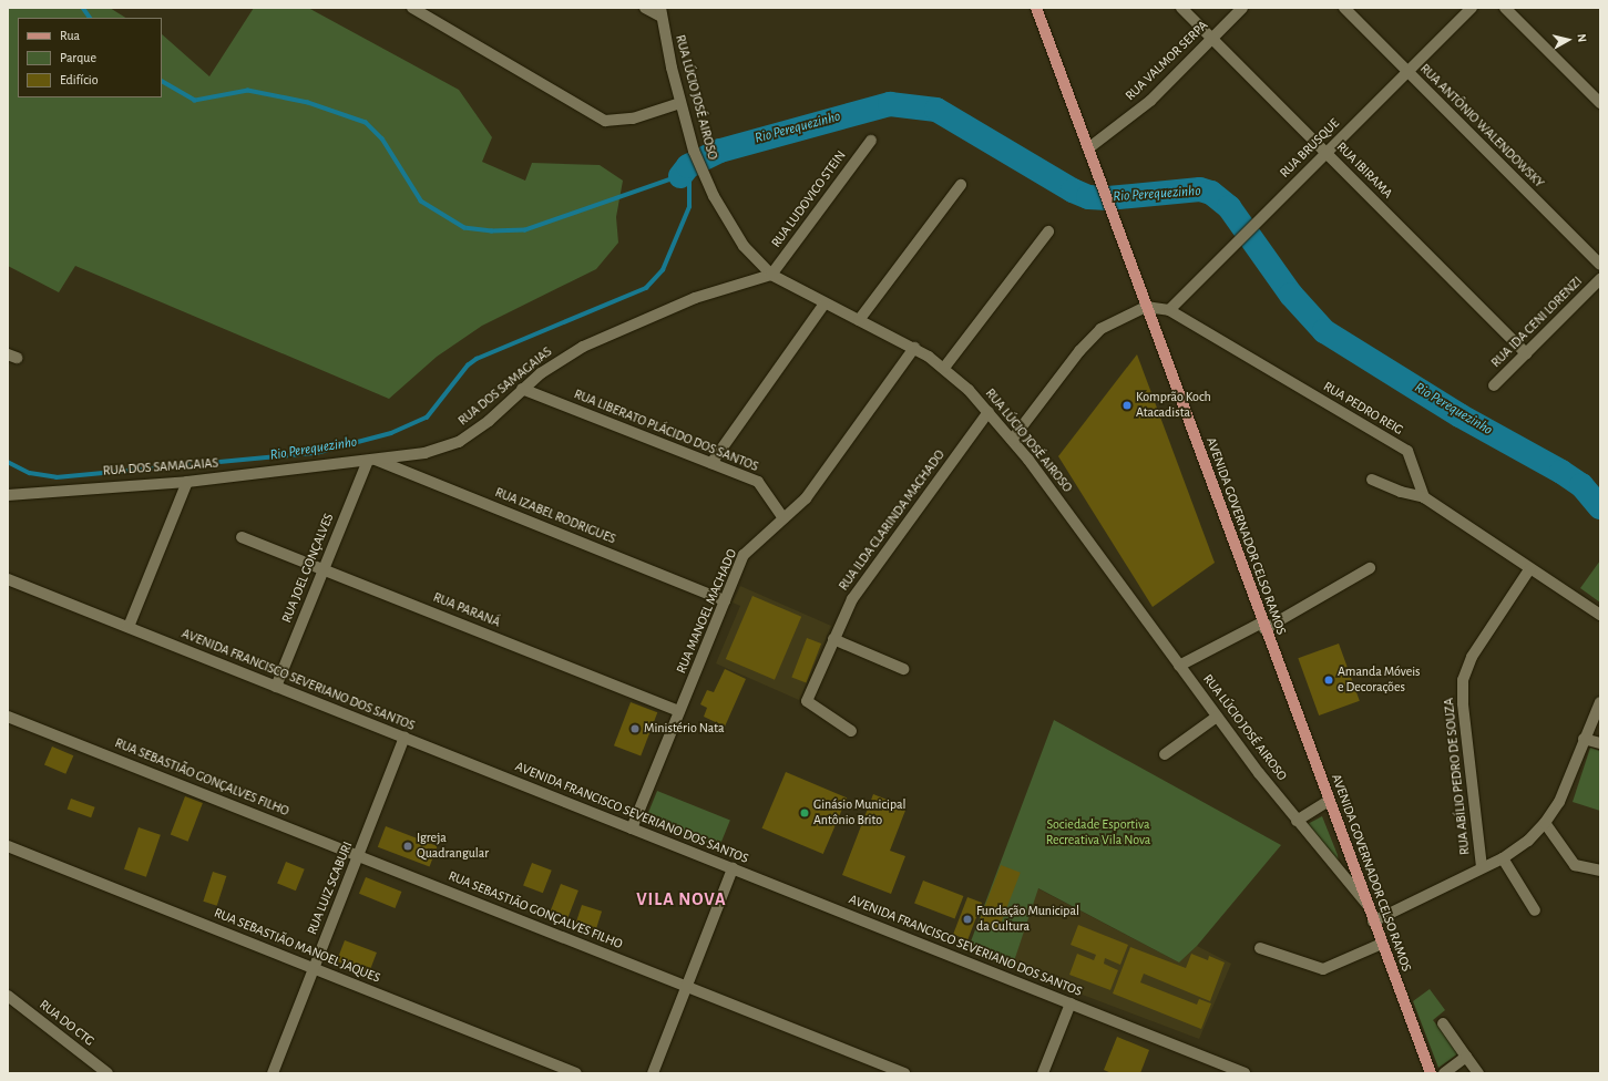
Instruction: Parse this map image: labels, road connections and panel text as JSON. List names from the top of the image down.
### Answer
{
  "streets": {
    "main road": ["AVENIDA GOVERNADOR CELSO RAMOS"],
    "street": [
      "RUA VALMOR SERPA",
      "RUA LÚCIO JOSÉ AIROSO",
      "RUA ANTÔNIO WALENDOWSKY",
      "RUA BRUSQUE",
      "RUA IBIRAMA",
      "RUA LUDOVICO STEIN",
      "RUA IDA CENI LORENZI",
      "RUA DOS SAMAGAIAS",
      "RUA PEDRO REIG",
      "RUA LIBERATO PLÁCIDO DOS SANTOS",
      "RUA IZABEL RODRIGUES",
      "RUA ILDA CLARINDA MACHADO",
      "RUA JOEL GONÇALVES",
      "RUA PARANÁ",
      "RUA MANOEL MACHADO",
      "AVENIDA FRANCISCO SEVERIANO DOS SANTOS",
      "RUA ABÍLIO PEDRO DE SOUZA",
      "RUA SEBASTIÃO GONÇALVES FILHO",
      "RUA LUIZ SCABURI",
      "RUA SEBASTIÃO MANOEL JAQUES",
      "RUA DO CTG"
    ]
  },
  "crossings": [
    ["RUA VALMOR SERPA", "RUA IBIRAMA"],
    ["RUA VALMOR SERPA", "AVENIDA GOVERNADOR CELSO RAMOS"],
    ["RUA LÚCIO JOSÉ AIROSO", "RUA LUDOVICO STEIN"],
    ["RUA LÚCIO JOSÉ AIROSO", "RUA DOS SAMAGAIAS"],
    ["RUA LÚCIO JOSÉ AIROSO", "RUA ILDA CLARINDA MACHADO"],
    ["RUA LÚCIO JOSÉ AIROSO", "AVENIDA GOVERNADOR CELSO RAMOS"],
    ["RUA LÚCIO JOSÉ AIROSO", "RUA MANOEL MACHADO"],
    ["RUA ANTÔNIO WALENDOWSKY", "RUA BRUSQUE"],
    ["RUA BRUSQUE", "RUA IBIRAMA"],
    ["RUA BRUSQUE", "RUA PEDRO REIG"],
    ["RUA IBIRAMA", "RUA IDA CENI LORENZI"],
    ["RUA LUDOVICO STEIN", "RUA DOS SAMAGAIAS"],
    ["RUA DOS SAMAGAIAS", "RUA LIBERATO PLÁCIDO DOS SANTOS"],
    ["RUA DOS SAMAGAIAS", "RUA IZABEL RODRIGUES"],
    ["RUA DOS SAMAGAIAS", "RUA JOEL GONÇALVES"],
    ["RUA PEDRO REIG", "AVENIDA GOVERNADOR CELSO RAMOS"],
    ["RUA LIBERATO PLÁCIDO DOS SANTOS", "RUA MANOEL MACHADO"],
    ["RUA IZABEL RODRIGUES", "RUA JOEL GONÇALVES"],
    ["RUA IZABEL RODRIGUES", "RUA MANOEL MACHADO"],
    ["RUA JOEL GONÇALVES", "RUA PARANÁ"],
    ["RUA JOEL GONÇALVES", "AVENIDA FRANCISCO SEVERIANO DOS SANTOS"],
    ["RUA PARANÁ", "RUA MANOEL MACHADO"],
    ["RUA MANOEL MACHADO", "AVENIDA FRANCISCO SEVERIANO DOS SANTOS"],
    ["AVENIDA FRANCISCO SEVERIANO DOS SANTOS", "RUA LUIZ SCABURI"],
    ["RUA SEBASTIÃO GONÇALVES FILHO", "RUA LUIZ SCABURI"],
    ["RUA LUIZ SCABURI", "RUA SEBASTIÃO MANOEL JAQUES"]
  ],
  "districts": ["VILA NOVA"],
  "water": ["Rio Perequezinho"],
  "parks": ["Sociedade Esportiva Recreativa Vila Nova"],
  "places": [
    "Komprão Koch Atacadista",
    "Amanda Móveis e Decorações",
    "Ministério Nata",
    "Ginásio Municipal Antônio Brito",
    "Igreja Quadrangular",
    "Fundação Municipal da Cultura"
  ],
  "legend": ["Rua", "Parque", "Edifício"],
  "north": "right"
}
